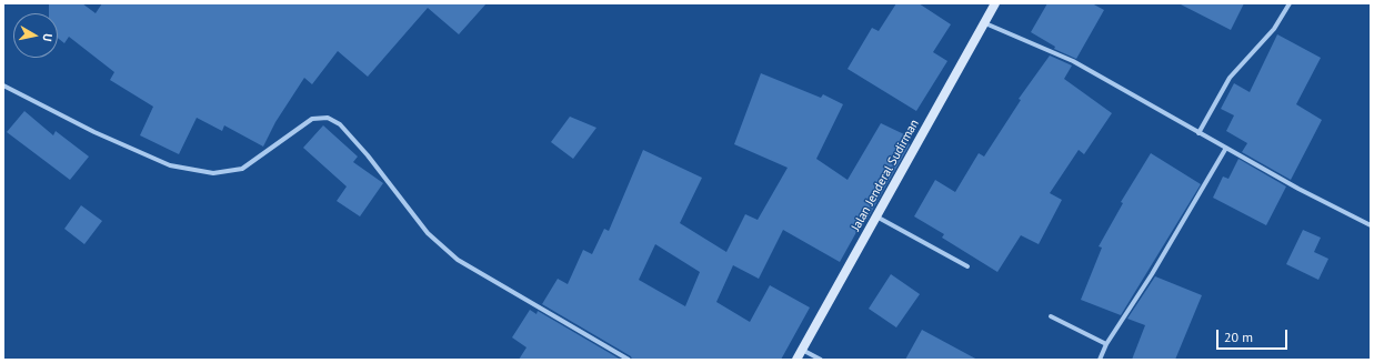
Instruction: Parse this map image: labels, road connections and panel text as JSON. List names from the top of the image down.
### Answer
{
  "streets": {
    "main road": ["Jalan Jenderal Sudirman"]
  },
  "scale_bar": "20 m",
  "north": "right"
}
